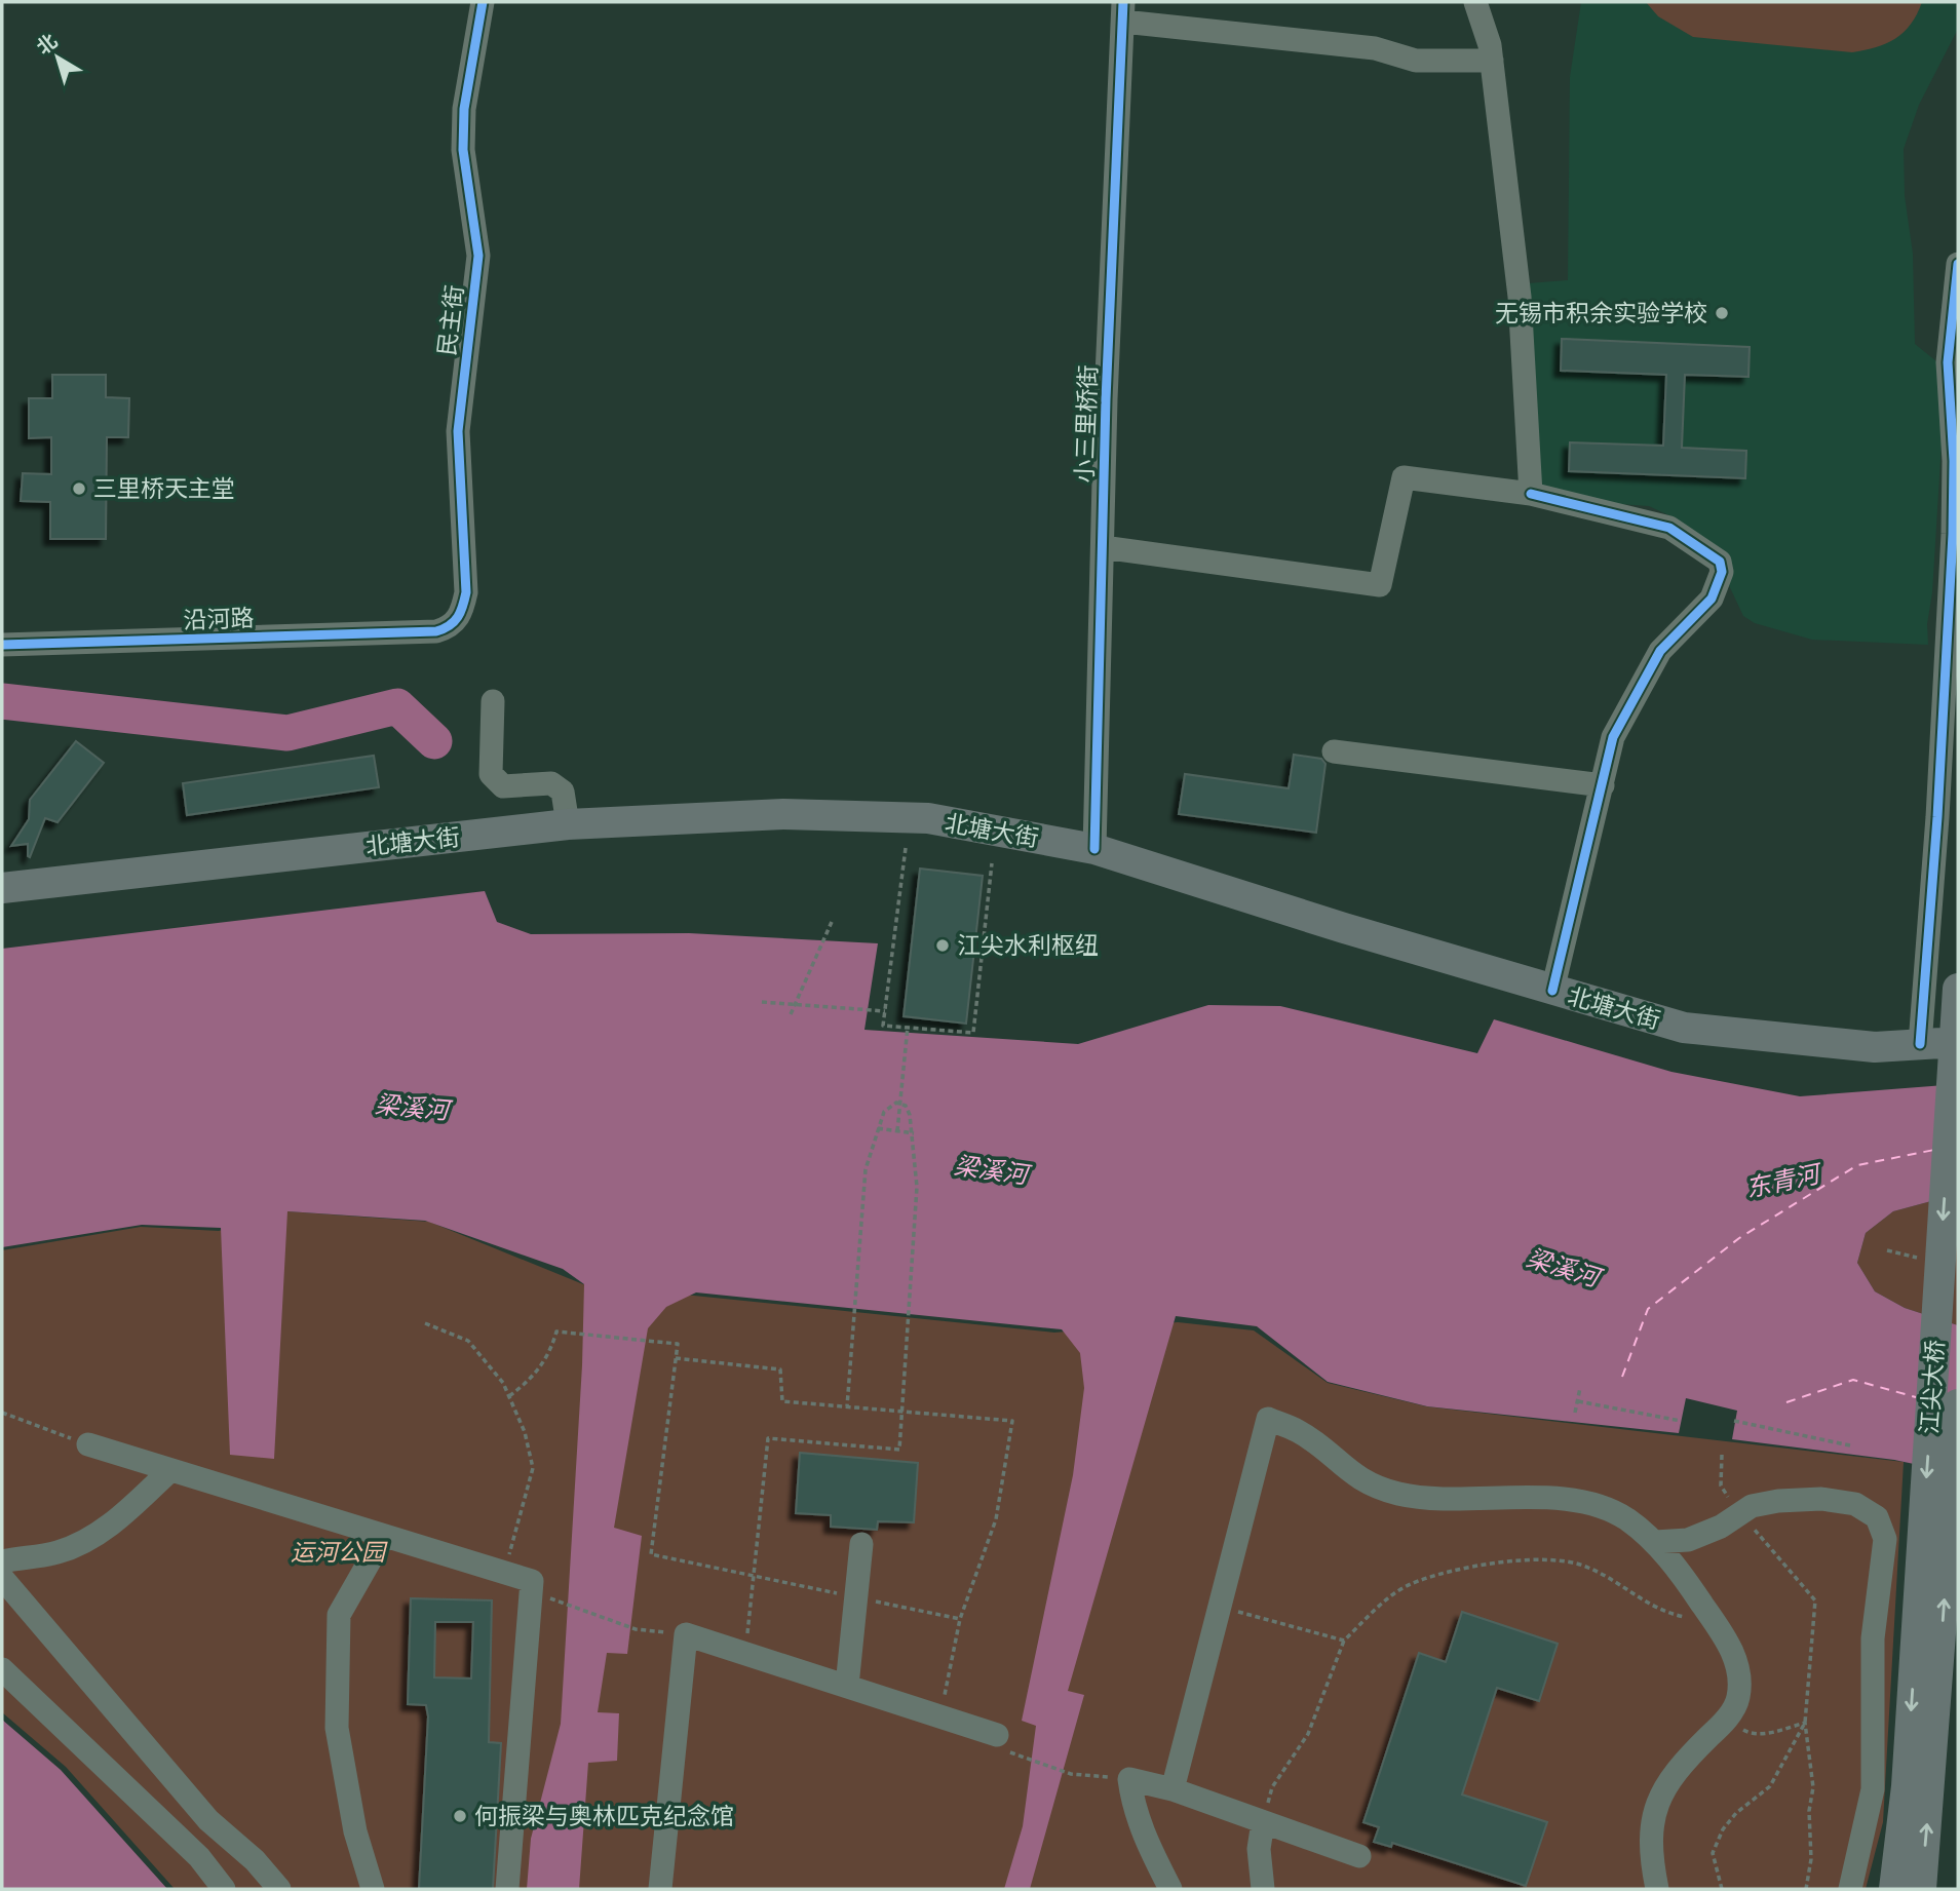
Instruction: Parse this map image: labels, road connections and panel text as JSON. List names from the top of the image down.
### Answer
{
  "streets": {
    "main road": ["北塘大街", "江尖大桥"],
    "street": ["民主街", "小三里桥街", "沿河路"]
  },
  "crossings": [
    ["民主街", "沿河路"],
    ["小三里桥街", "北塘大街"]
  ],
  "water": ["梁溪河", "东青河"],
  "parks": ["运河公园"],
  "places": [
    "无锡市积余实验学校",
    "三里桥天主堂",
    "江尖水利枢纽",
    "何振梁与奥林匹克纪念馆"
  ],
  "north": "top left"
}
